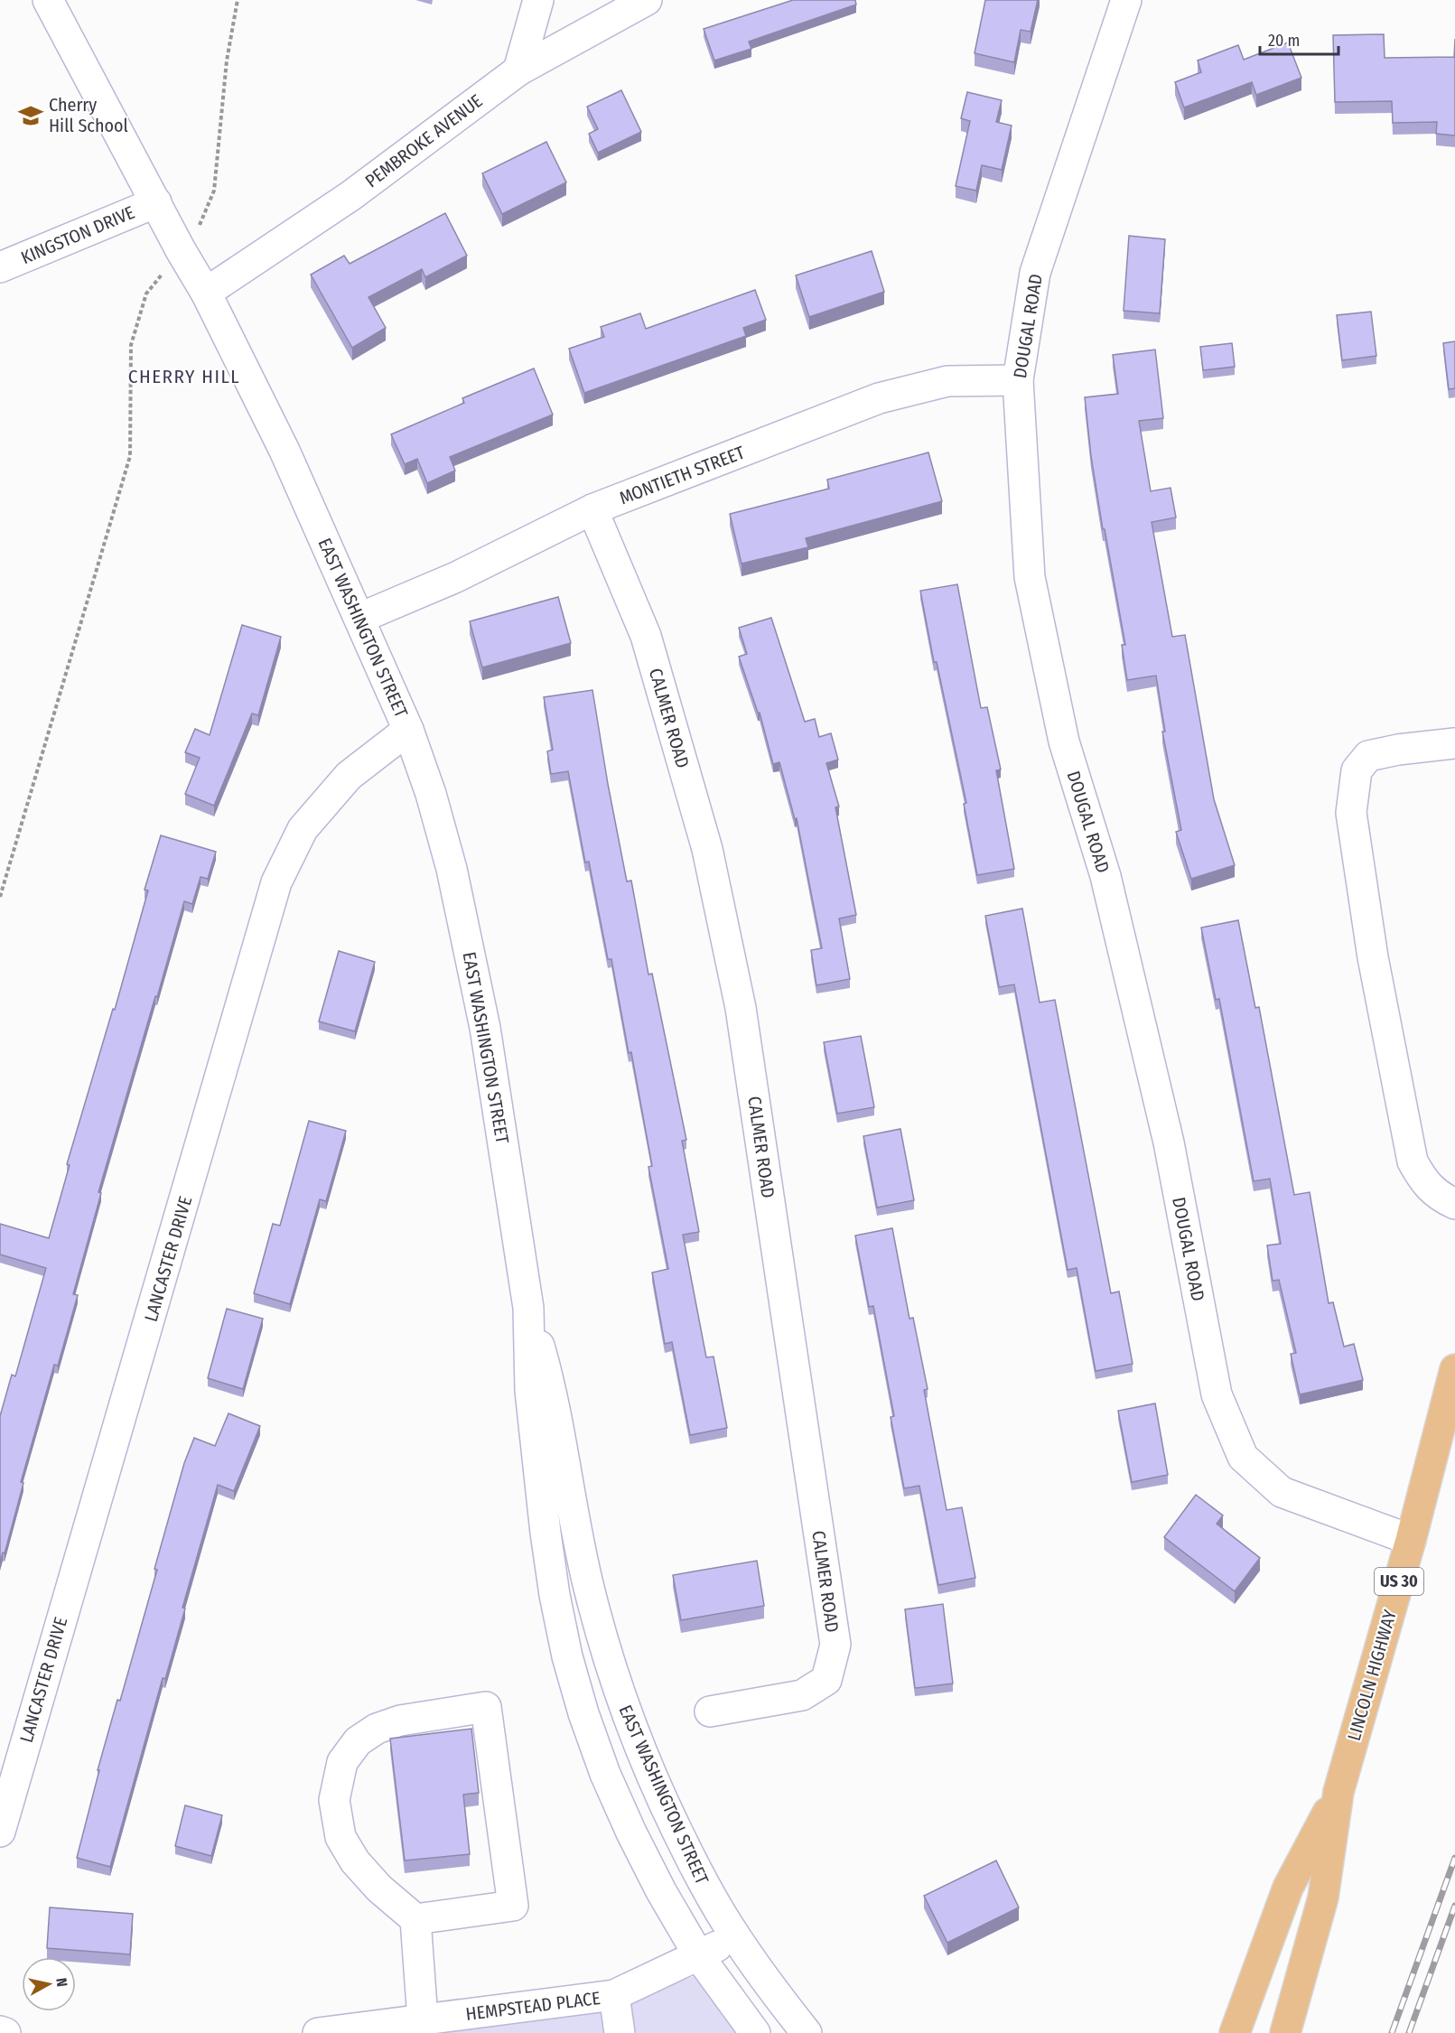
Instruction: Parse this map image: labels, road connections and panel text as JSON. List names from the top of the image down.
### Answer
{
  "streets": {
    "main road": ["US 30", "LINCOLN HIGHWAY"],
    "street": [
      "PEMBROKE AVENUE",
      "KINGSTON DRIVE",
      "DOUGAL ROAD",
      "MONTIETH STREET",
      "EAST WASHINGTON STREET",
      "CALMER ROAD",
      "LANCASTER DRIVE",
      "HEMPSTEAD PLACE"
    ]
  },
  "crossings": [
    ["PEMBROKE AVENUE", "EAST WASHINGTON STREET"],
    ["KINGSTON DRIVE", "EAST WASHINGTON STREET"],
    ["DOUGAL ROAD", "MONTIETH STREET"],
    ["DOUGAL ROAD", "LINCOLN HIGHWAY"],
    ["MONTIETH STREET", "EAST WASHINGTON STREET"],
    ["MONTIETH STREET", "CALMER ROAD"],
    ["EAST WASHINGTON STREET", "LANCASTER DRIVE"],
    ["EAST WASHINGTON STREET", "HEMPSTEAD PLACE"]
  ],
  "districts": ["CHERRY HILL"],
  "places": {
    "school or university": ["Cherry Hill School"]
  },
  "scale_bar": "20 m",
  "north": "right"
}
